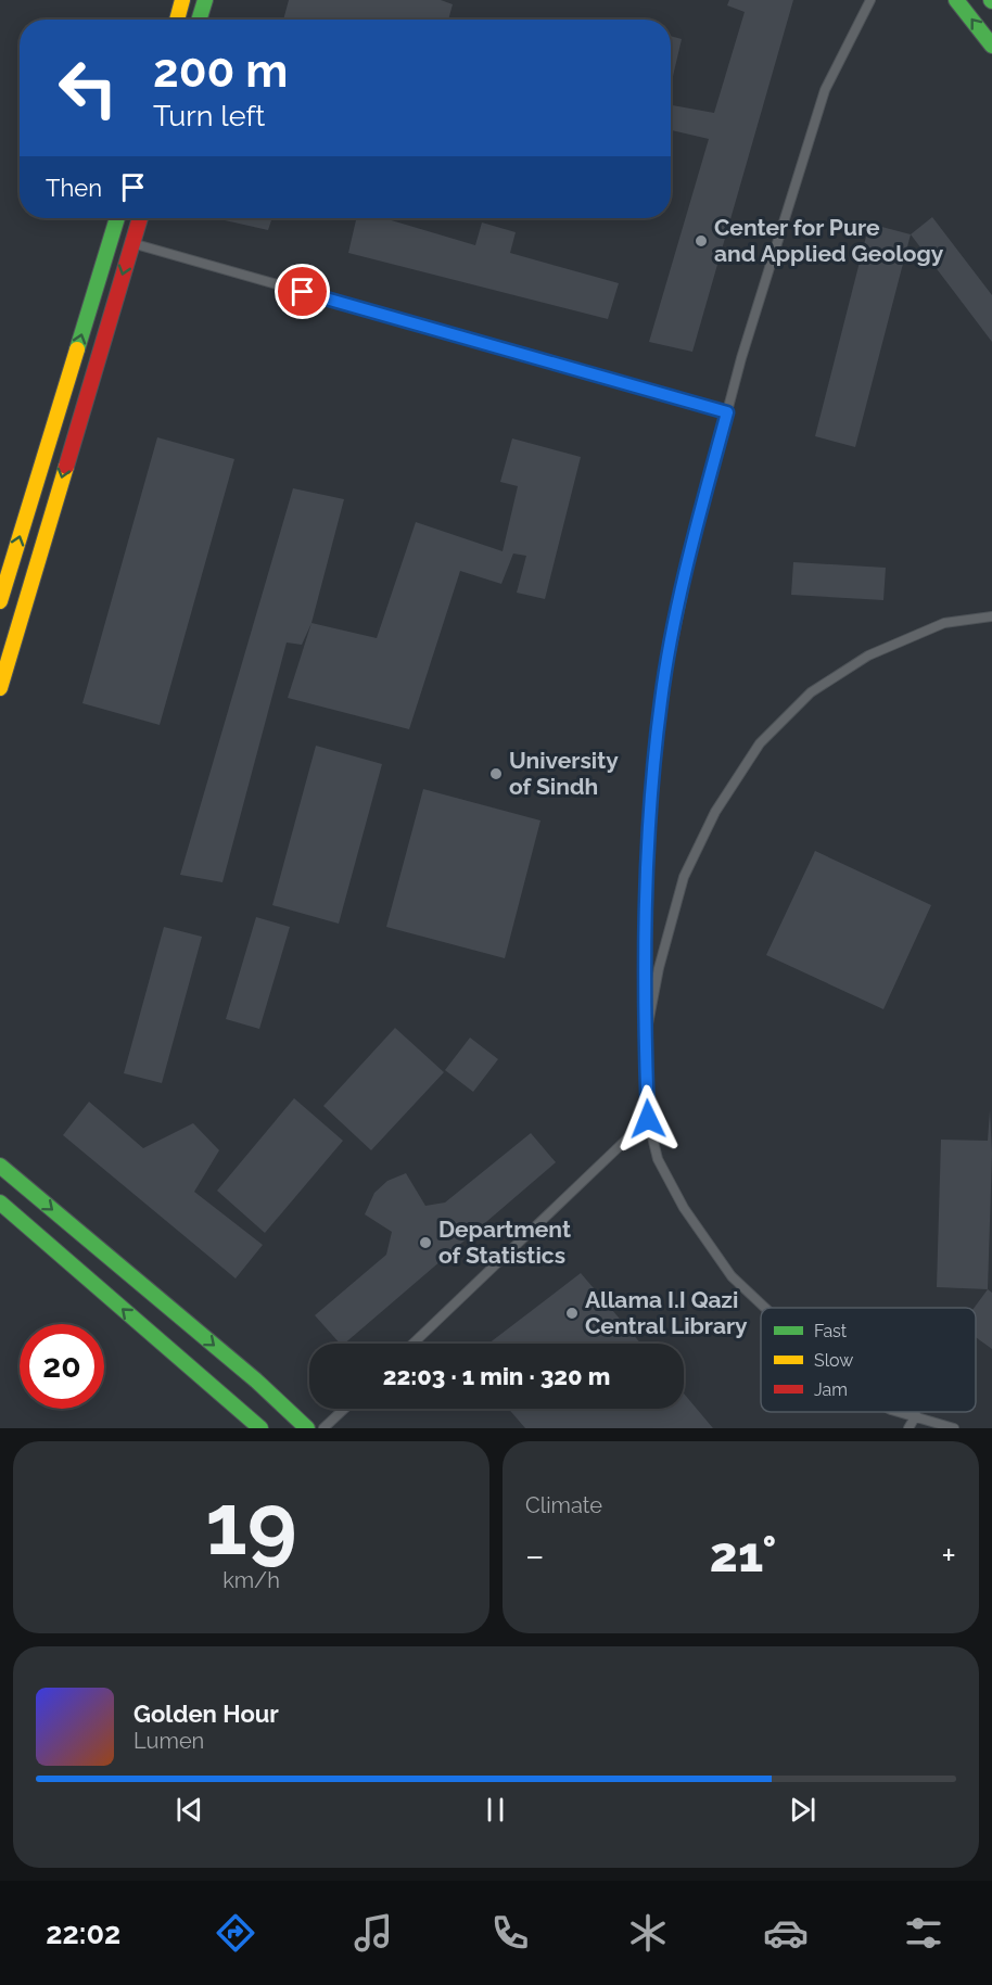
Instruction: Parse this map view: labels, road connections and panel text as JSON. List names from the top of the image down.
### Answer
{
  "places": [
    "Center for Pure and Applied Geology",
    "University of Sindh",
    "Department of Statistics",
    "Allama I.I Qazi Central Library"
  ],
  "legend": ["Fast", "Slow", "Jam"],
  "page": {
    "turn": ["200 m", "Turn left"],
    "then": "Then",
    "limit": "20",
    "trip": "22:03 · 1 min · 320 m",
    "tile": [
      ["19", "km/h"],
      "Climate"
    ],
    "heat": ["−", "21°", "+"],
    "song": ["Golden Hour", "Lumen"],
    "tabs": "22:02"
  }
}
